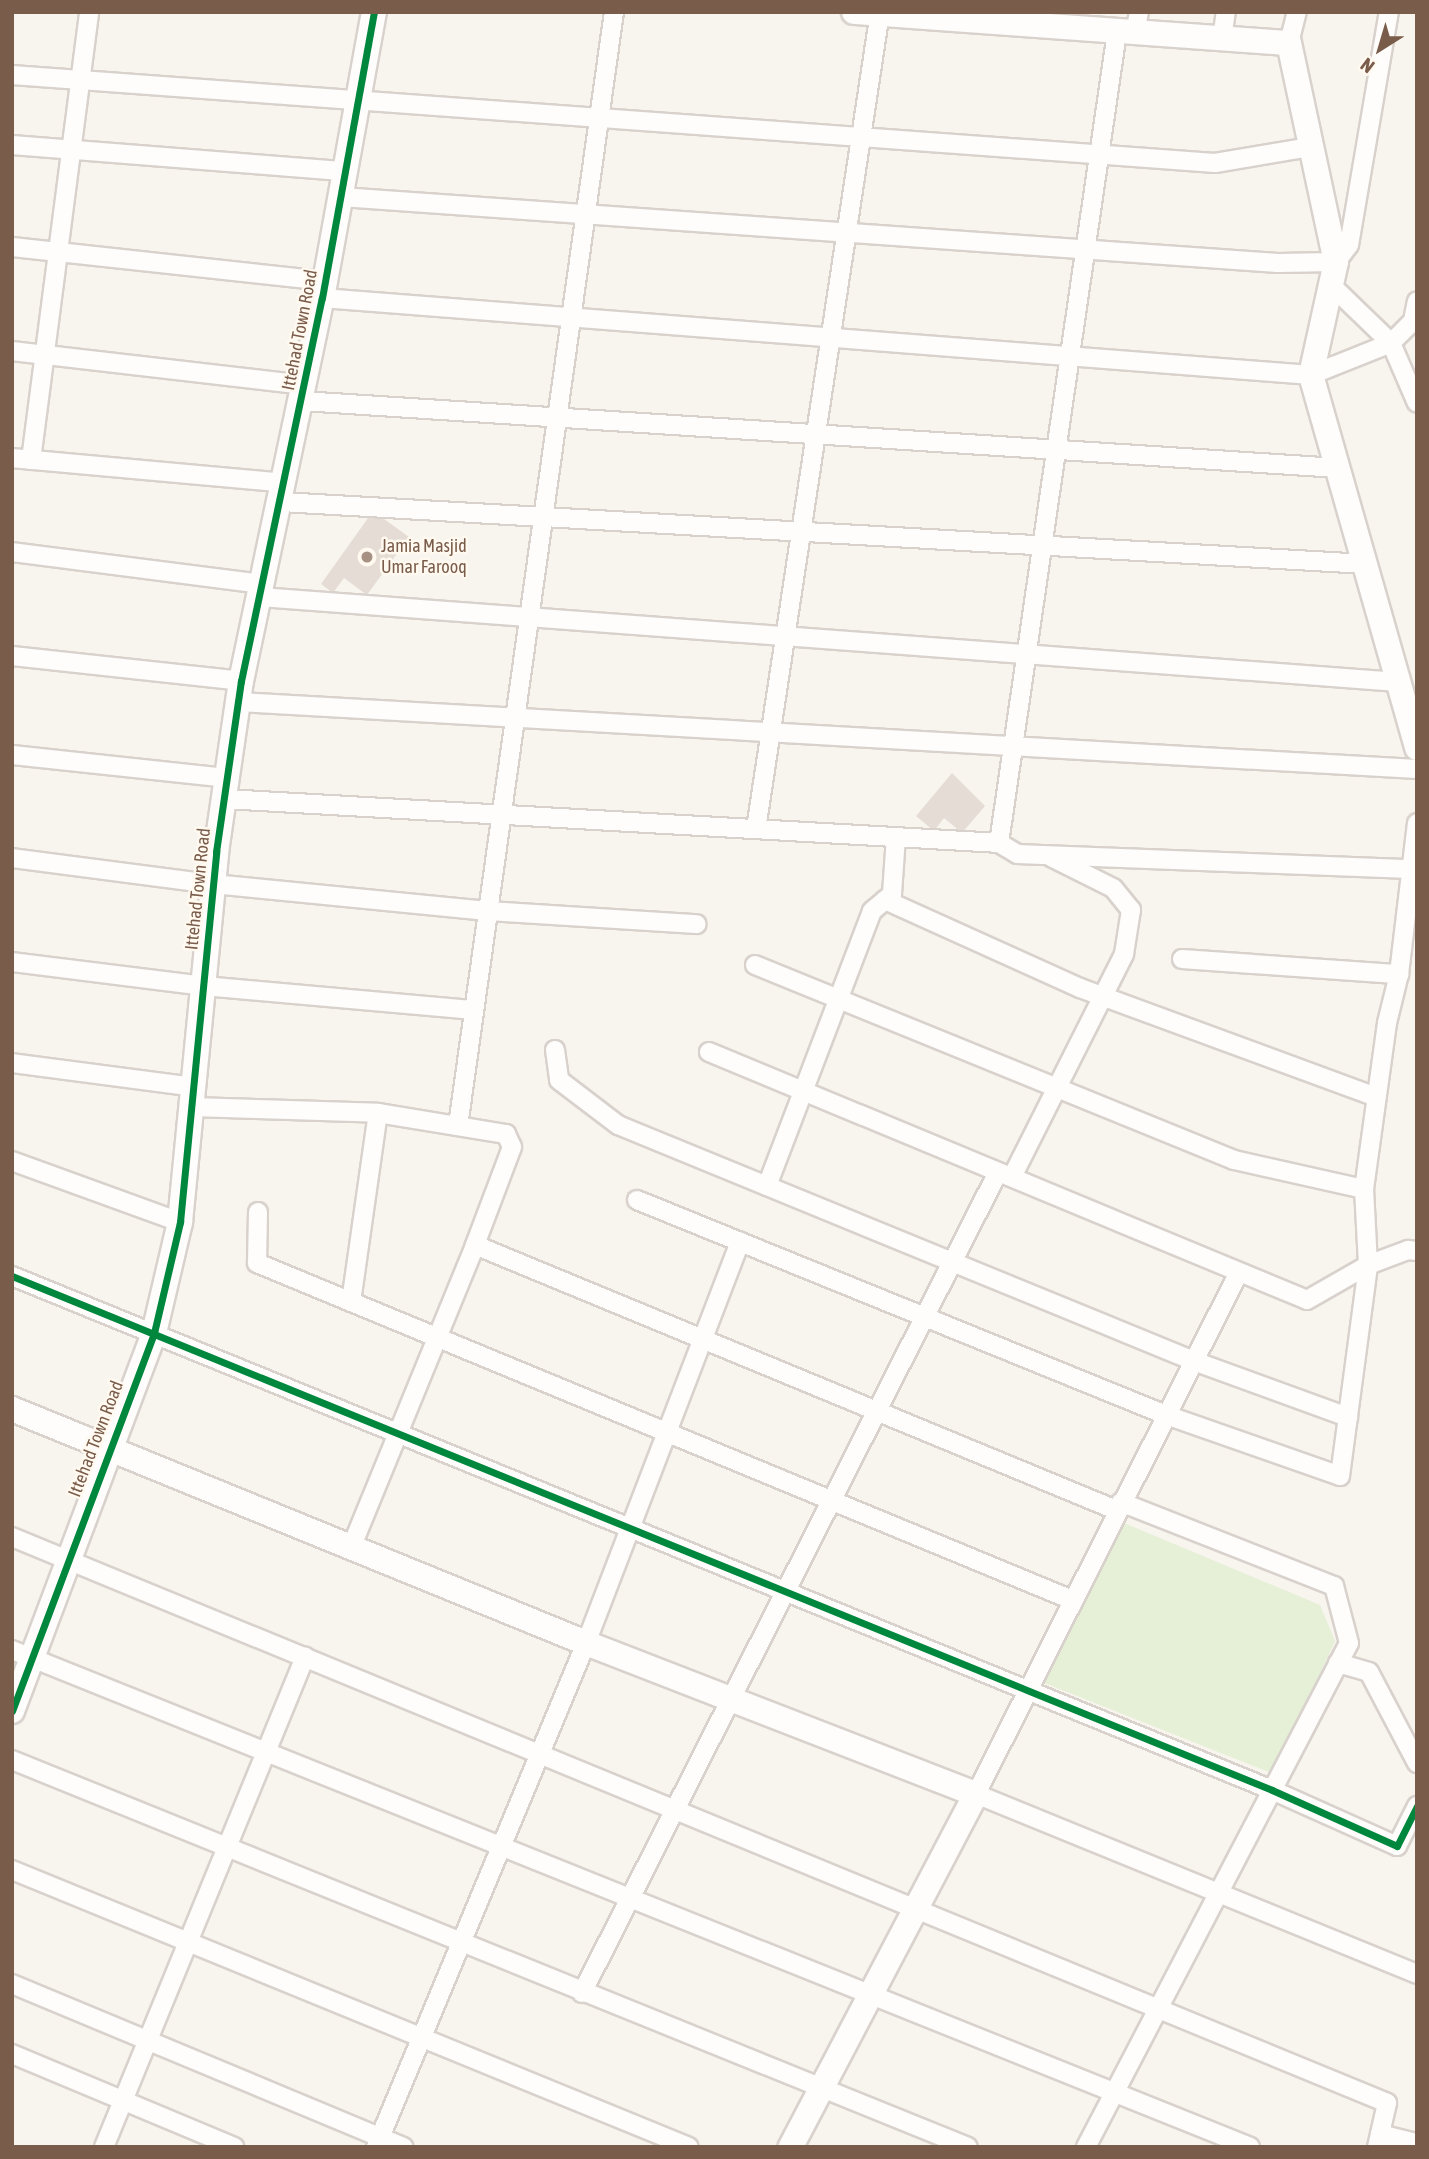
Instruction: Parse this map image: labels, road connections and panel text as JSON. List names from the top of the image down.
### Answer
{
  "streets": {
    "street": ["Ittehad Town Road"]
  },
  "places": ["Jamia Masjid Umar Farooq"],
  "north": "bottom left"
}
